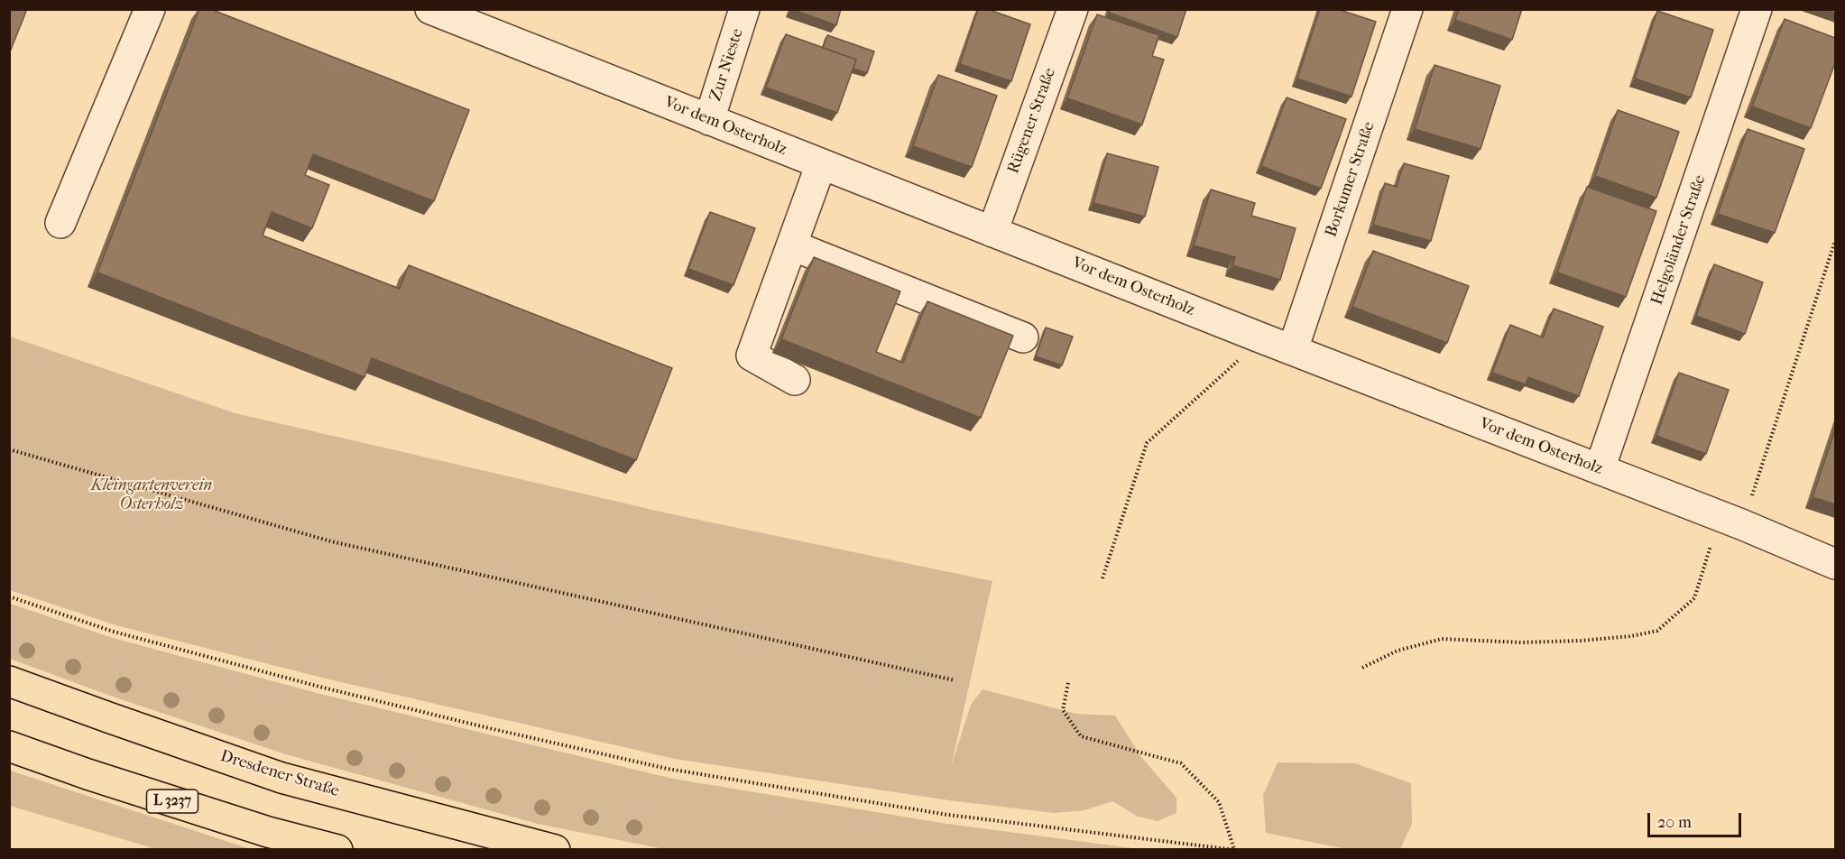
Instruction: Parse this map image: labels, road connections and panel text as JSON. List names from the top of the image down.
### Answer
{
  "streets": {
    "main road": ["Dresdener Straße", "L 3237"],
    "street": [
      "Zur Nieste",
      "Rügener Straße",
      "Vor dem Osterholz",
      "Borkumer Straße",
      "Helgoländer Straße"
    ]
  },
  "crossings": [
    ["Zur Nieste", "Vor dem Osterholz"],
    ["Rügener Straße", "Vor dem Osterholz"],
    ["Vor dem Osterholz", "Borkumer Straße"],
    ["Vor dem Osterholz", "Helgoländer Straße"]
  ],
  "parks": ["Kleingartenverein Osterholz"],
  "scale_bar": "20 m"
}
